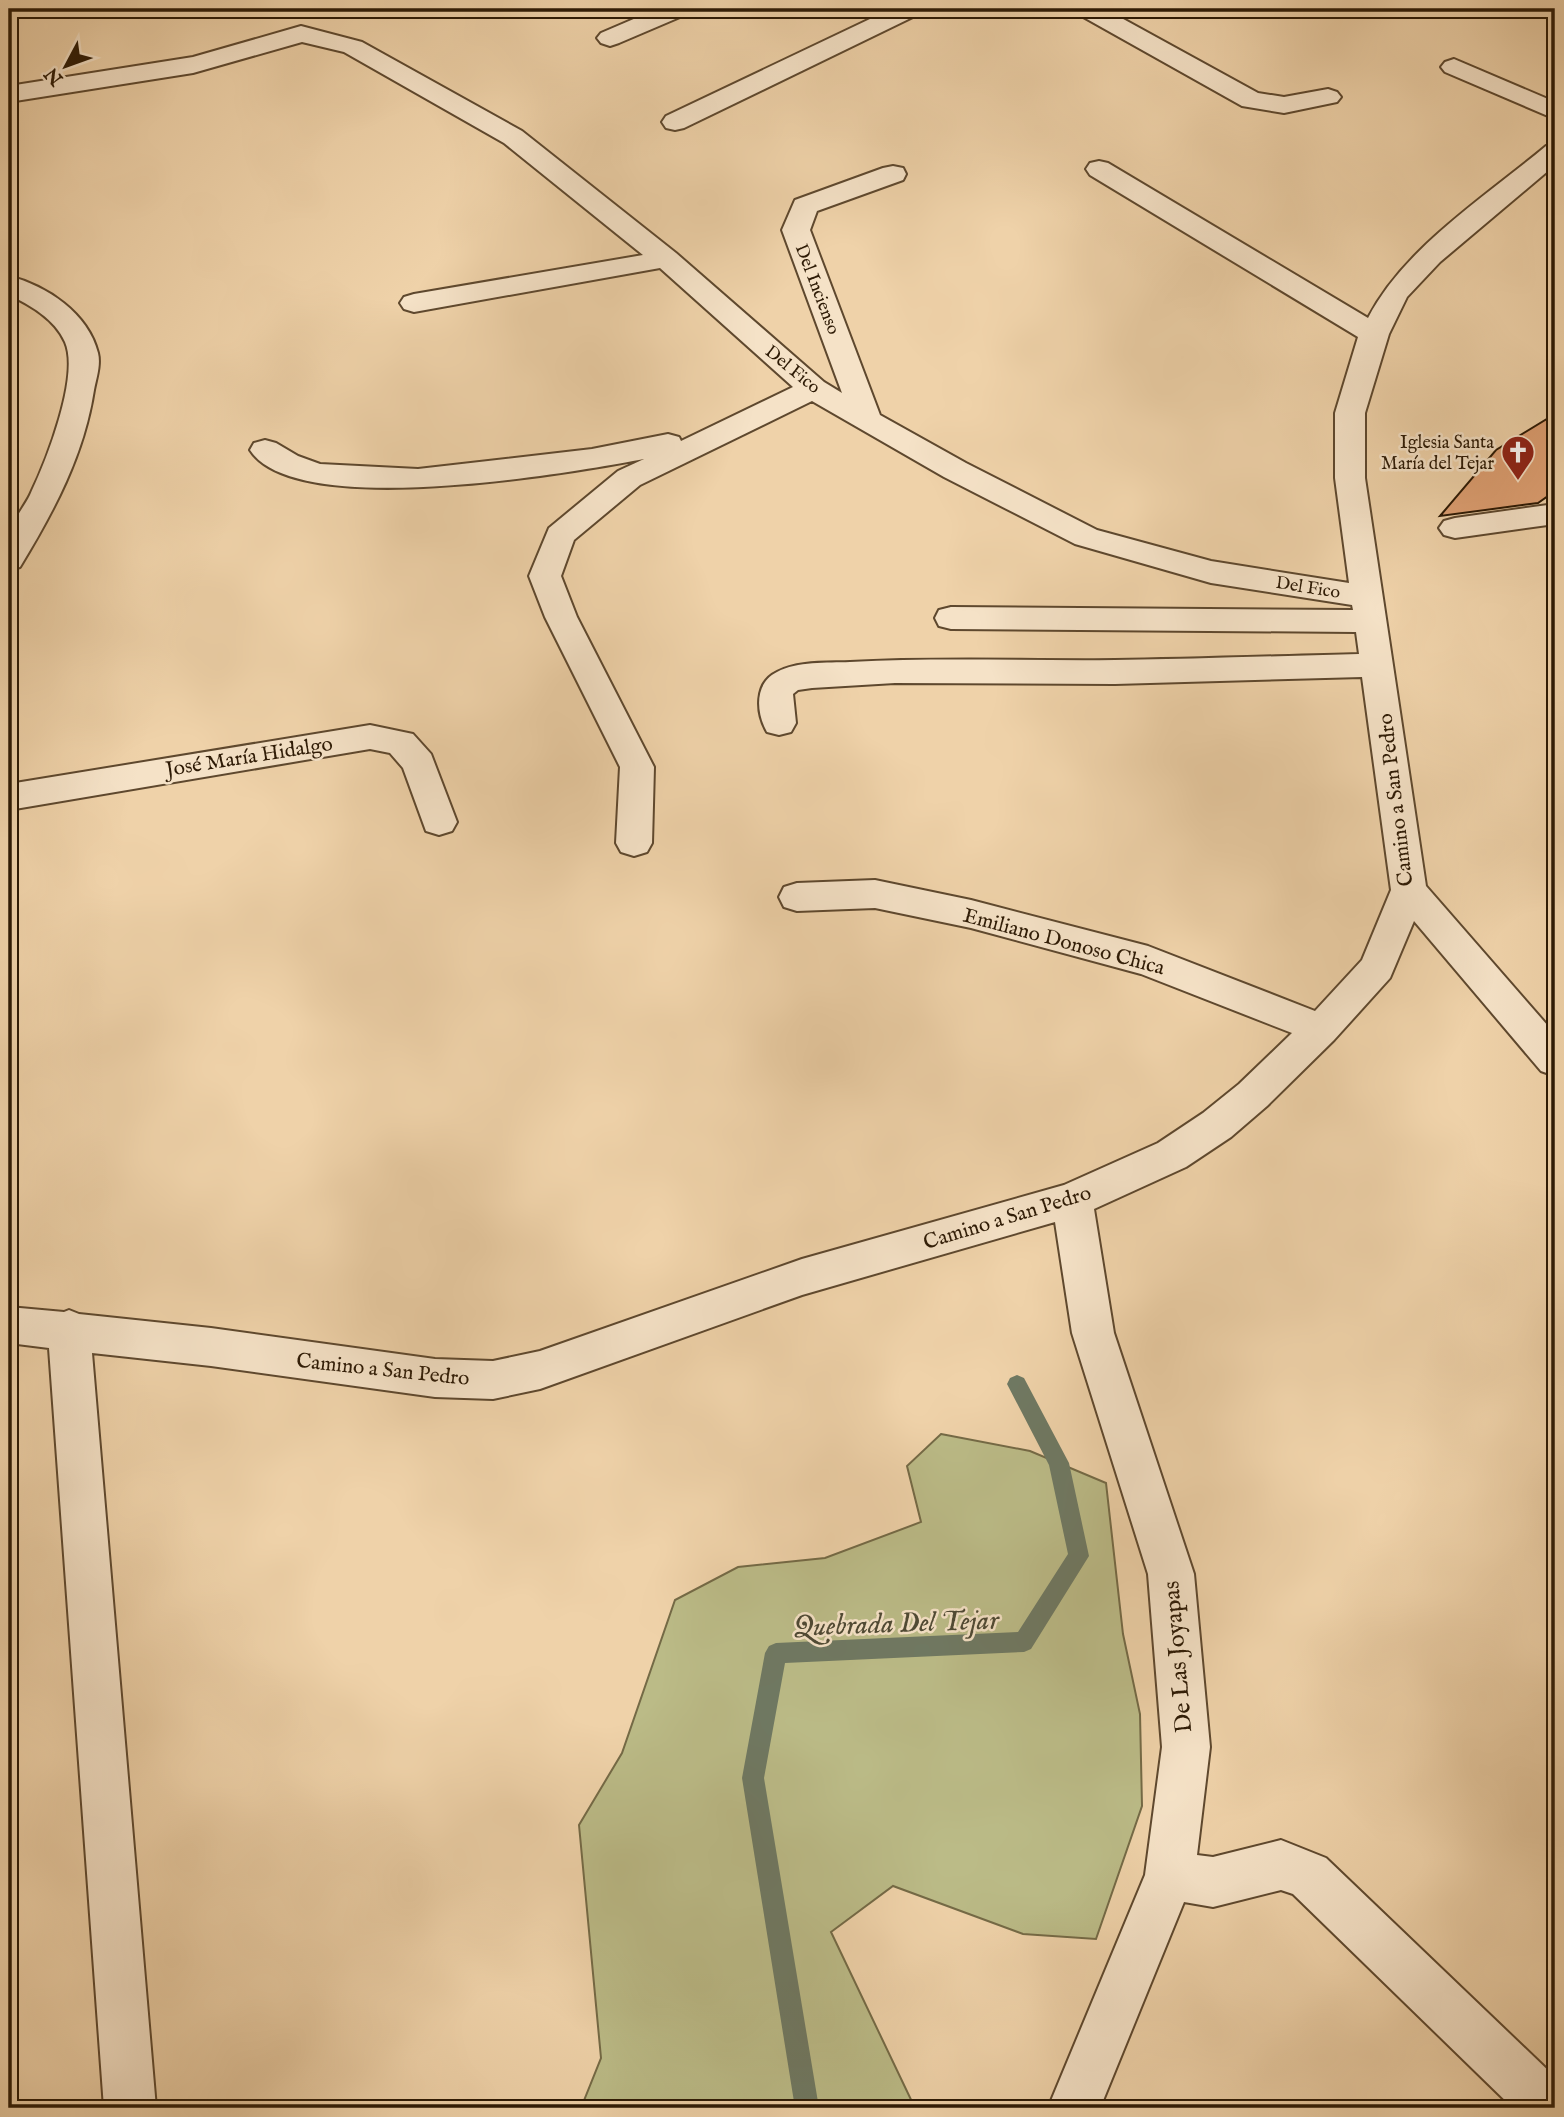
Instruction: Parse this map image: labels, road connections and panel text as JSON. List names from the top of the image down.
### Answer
{
  "streets": {
    "street": [
      "Del Incienso",
      "Del Fico",
      "José María Hidalgo",
      "Camino a San Pedro",
      "Emiliano Donoso Chica",
      "De Las Joyapas"
    ]
  },
  "crossings": [
    ["Del Incienso", "Del Fico"],
    ["Del Fico", "Camino a San Pedro"],
    ["Camino a San Pedro", "Emiliano Donoso Chica"],
    ["Camino a San Pedro", "De Las Joyapas"]
  ],
  "water": ["Quebrada Del Tejar"],
  "places": {
    "church": ["Iglesia Santa María del Tejar"]
  },
  "north": "bottom left"
}
